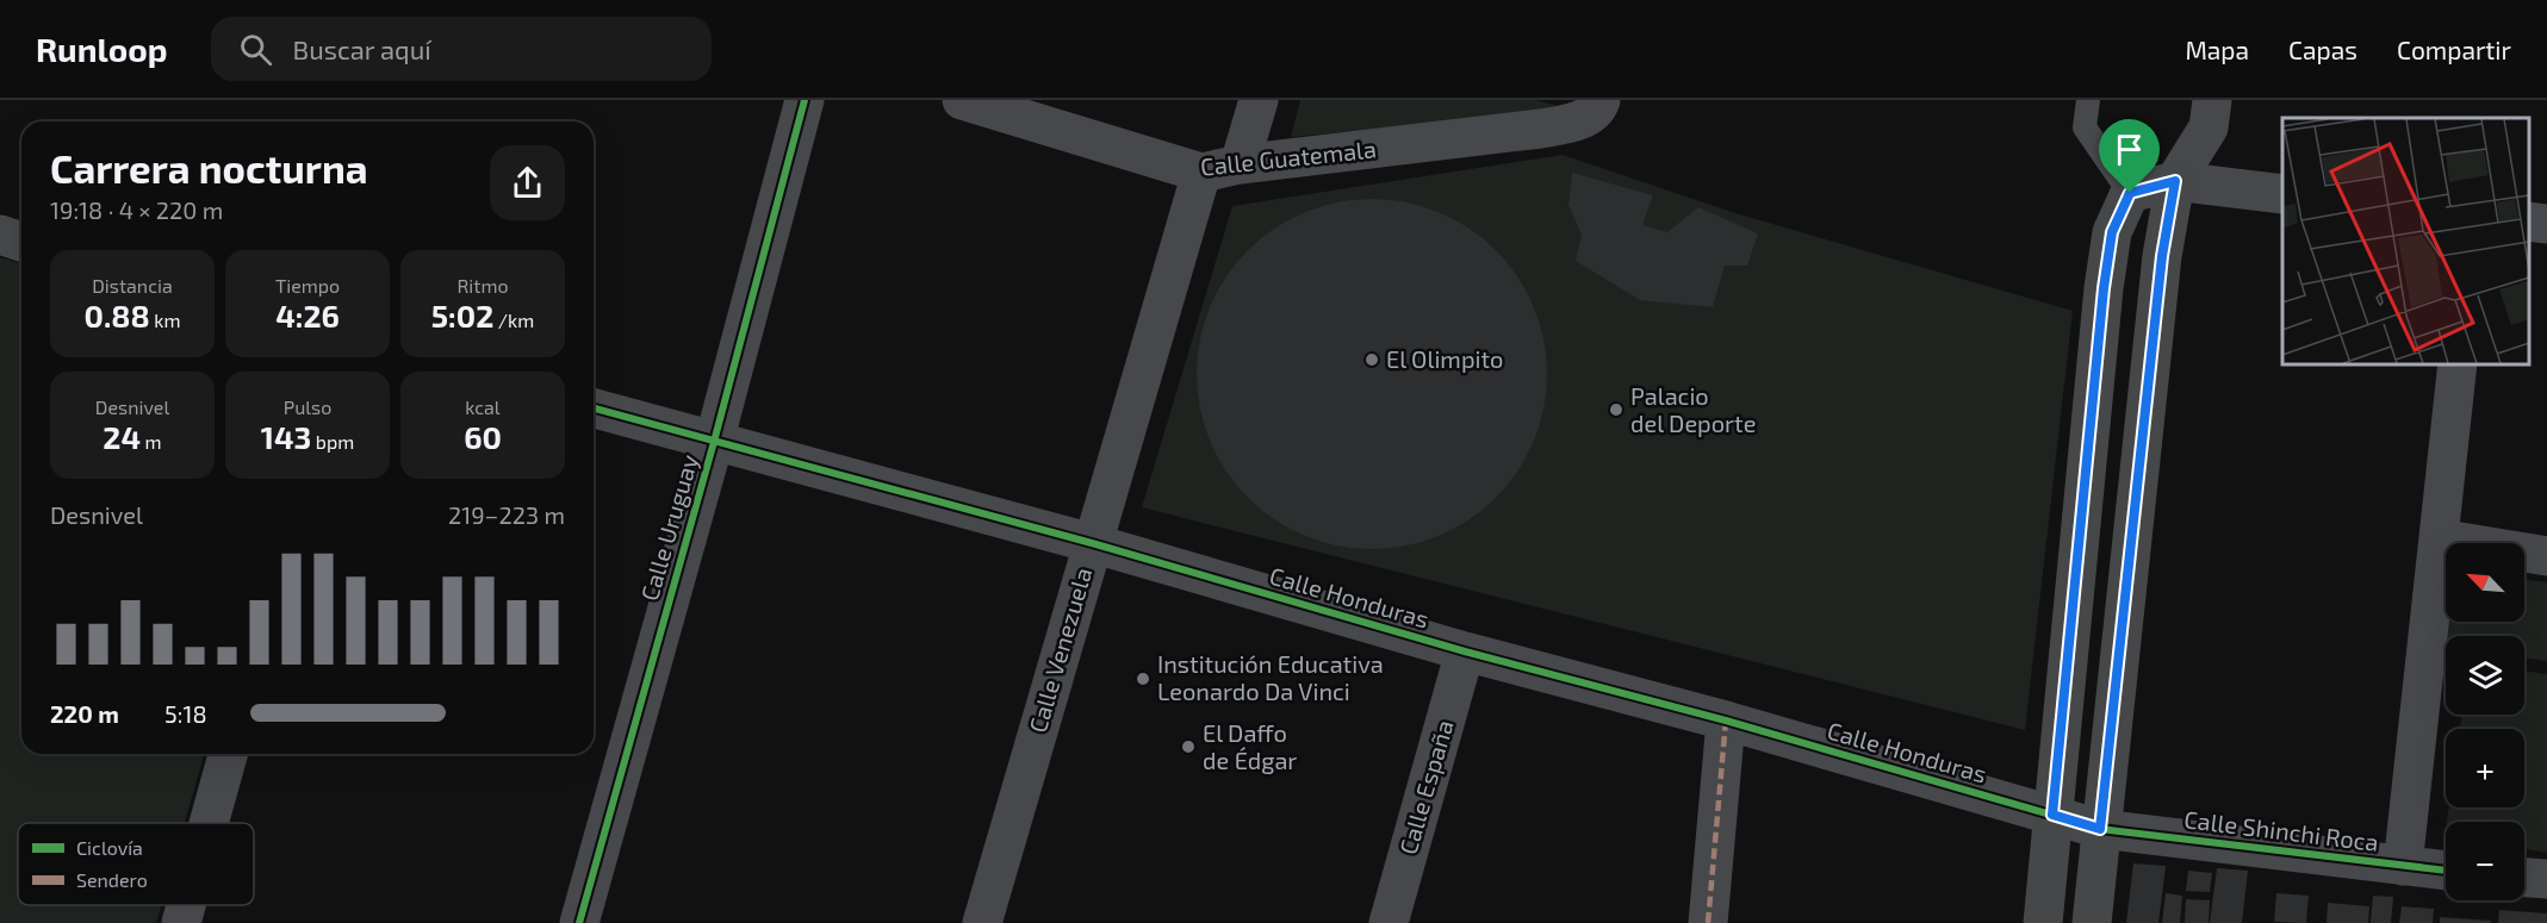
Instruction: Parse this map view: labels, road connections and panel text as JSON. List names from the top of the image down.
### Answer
{
  "streets": {
    "street": [
      "Calle Guatemala",
      "Calle Uruguay",
      "Calle Honduras",
      "Calle Venezuela",
      "Calle España",
      "Calle Shinchi Roca"
    ]
  },
  "crossings": [
    ["Calle Guatemala", "Calle Venezuela"],
    ["Calle Uruguay", "Calle Honduras"],
    ["Calle Honduras", "Calle Venezuela"],
    ["Calle Honduras", "Calle España"],
    ["Calle Honduras", "Calle Shinchi Roca"]
  ],
  "places": [
    "El Olimpito",
    "Palacio del Deporte",
    "Institución Educativa Leonardo Da Vinci",
    "El Daffo de Édgar"
  ],
  "legend": ["Ciclovía", "Sendero"],
  "north": "top left",
  "page": {
    "header": "Runloop",
    "search": "Buscar aquí",
    "nav": ["Mapa", "Capas", "Compartir"],
    "heading": ["Carrera nocturna", "19:18 · 4 × 220 m"],
    "stats": [
      ["Distancia", "0.88 km"],
      ["Tiempo", "4:26"],
      ["Ritmo", "5:02 /km"],
      ["Desnivel", "24 m"],
      ["Pulso", "143 bpm"],
      ["kcal", "60"]
    ],
    "chart": ["Desnivel", "219–223 m"],
    "map_buttons": ["+", "−"],
    "list": [
      {
        "name": "220 m",
        "note": "5:18"
      }
    ]
  }
}
